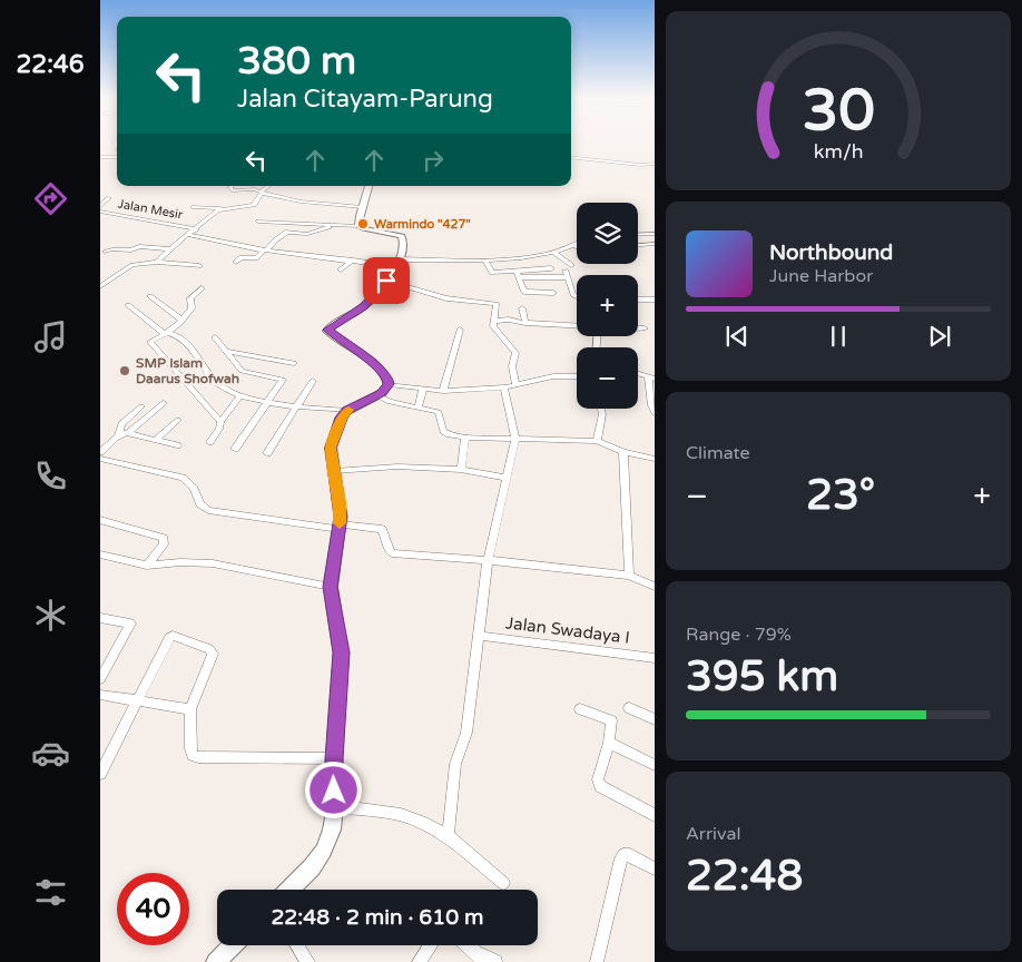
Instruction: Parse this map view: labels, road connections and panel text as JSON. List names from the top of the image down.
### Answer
{
  "streets": {
    "street": ["Jalan Mesir", "Jalan Swadaya I"]
  },
  "places": ["Warmindo \"427\"", "SMP Islam Daarus Shofwah"],
  "page": {
    "tabs": "22:46",
    "turn": ["380 m", "Jalan Citayam-Parung"],
    "map_buttons": ["+", "−"],
    "song": ["Northbound", "June Harbor"],
    "tile": [
      "Climate",
      ["Range · 79%", "395 km"],
      ["Arrival", "22:48"]
    ],
    "heat": ["−", "23°", "+"],
    "limit": "40",
    "trip": "22:48 · 2 min · 610 m",
    "gauge": ["30", "km/h"]
  }
}
